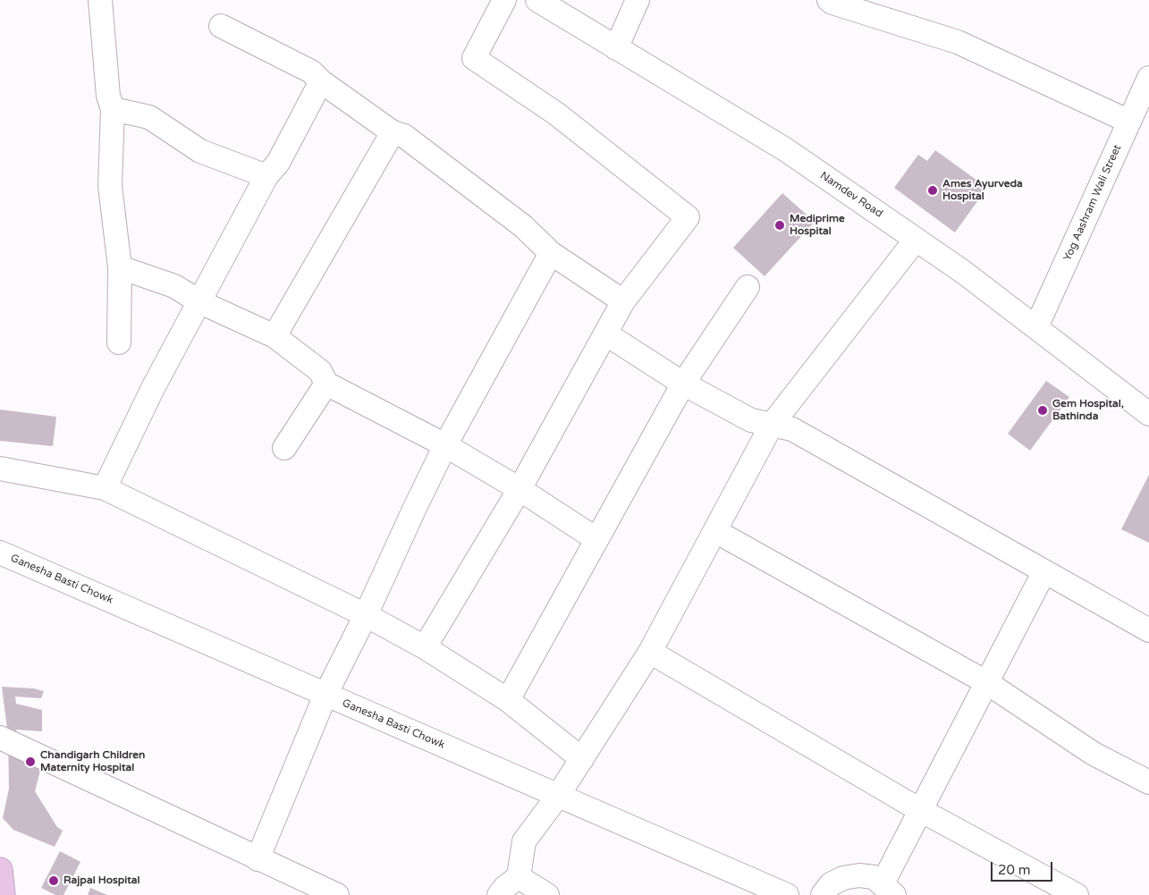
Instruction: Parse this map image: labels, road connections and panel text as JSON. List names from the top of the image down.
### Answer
{
  "streets": {
    "street": ["Namdev Road", "Yog Aashram Wali Street", "Ganesha Basti Chowk"]
  },
  "crossings": [
    ["Namdev Road", "Yog Aashram Wali Street"]
  ],
  "places": [
    "Ames Ayurveda Hospital",
    "Mediprime Hospital",
    "Gem Hospital, Bathinda",
    "Chandigarh Children Maternity Hospital",
    "Rajpal Hospital"
  ],
  "scale_bar": "20 m"
}
